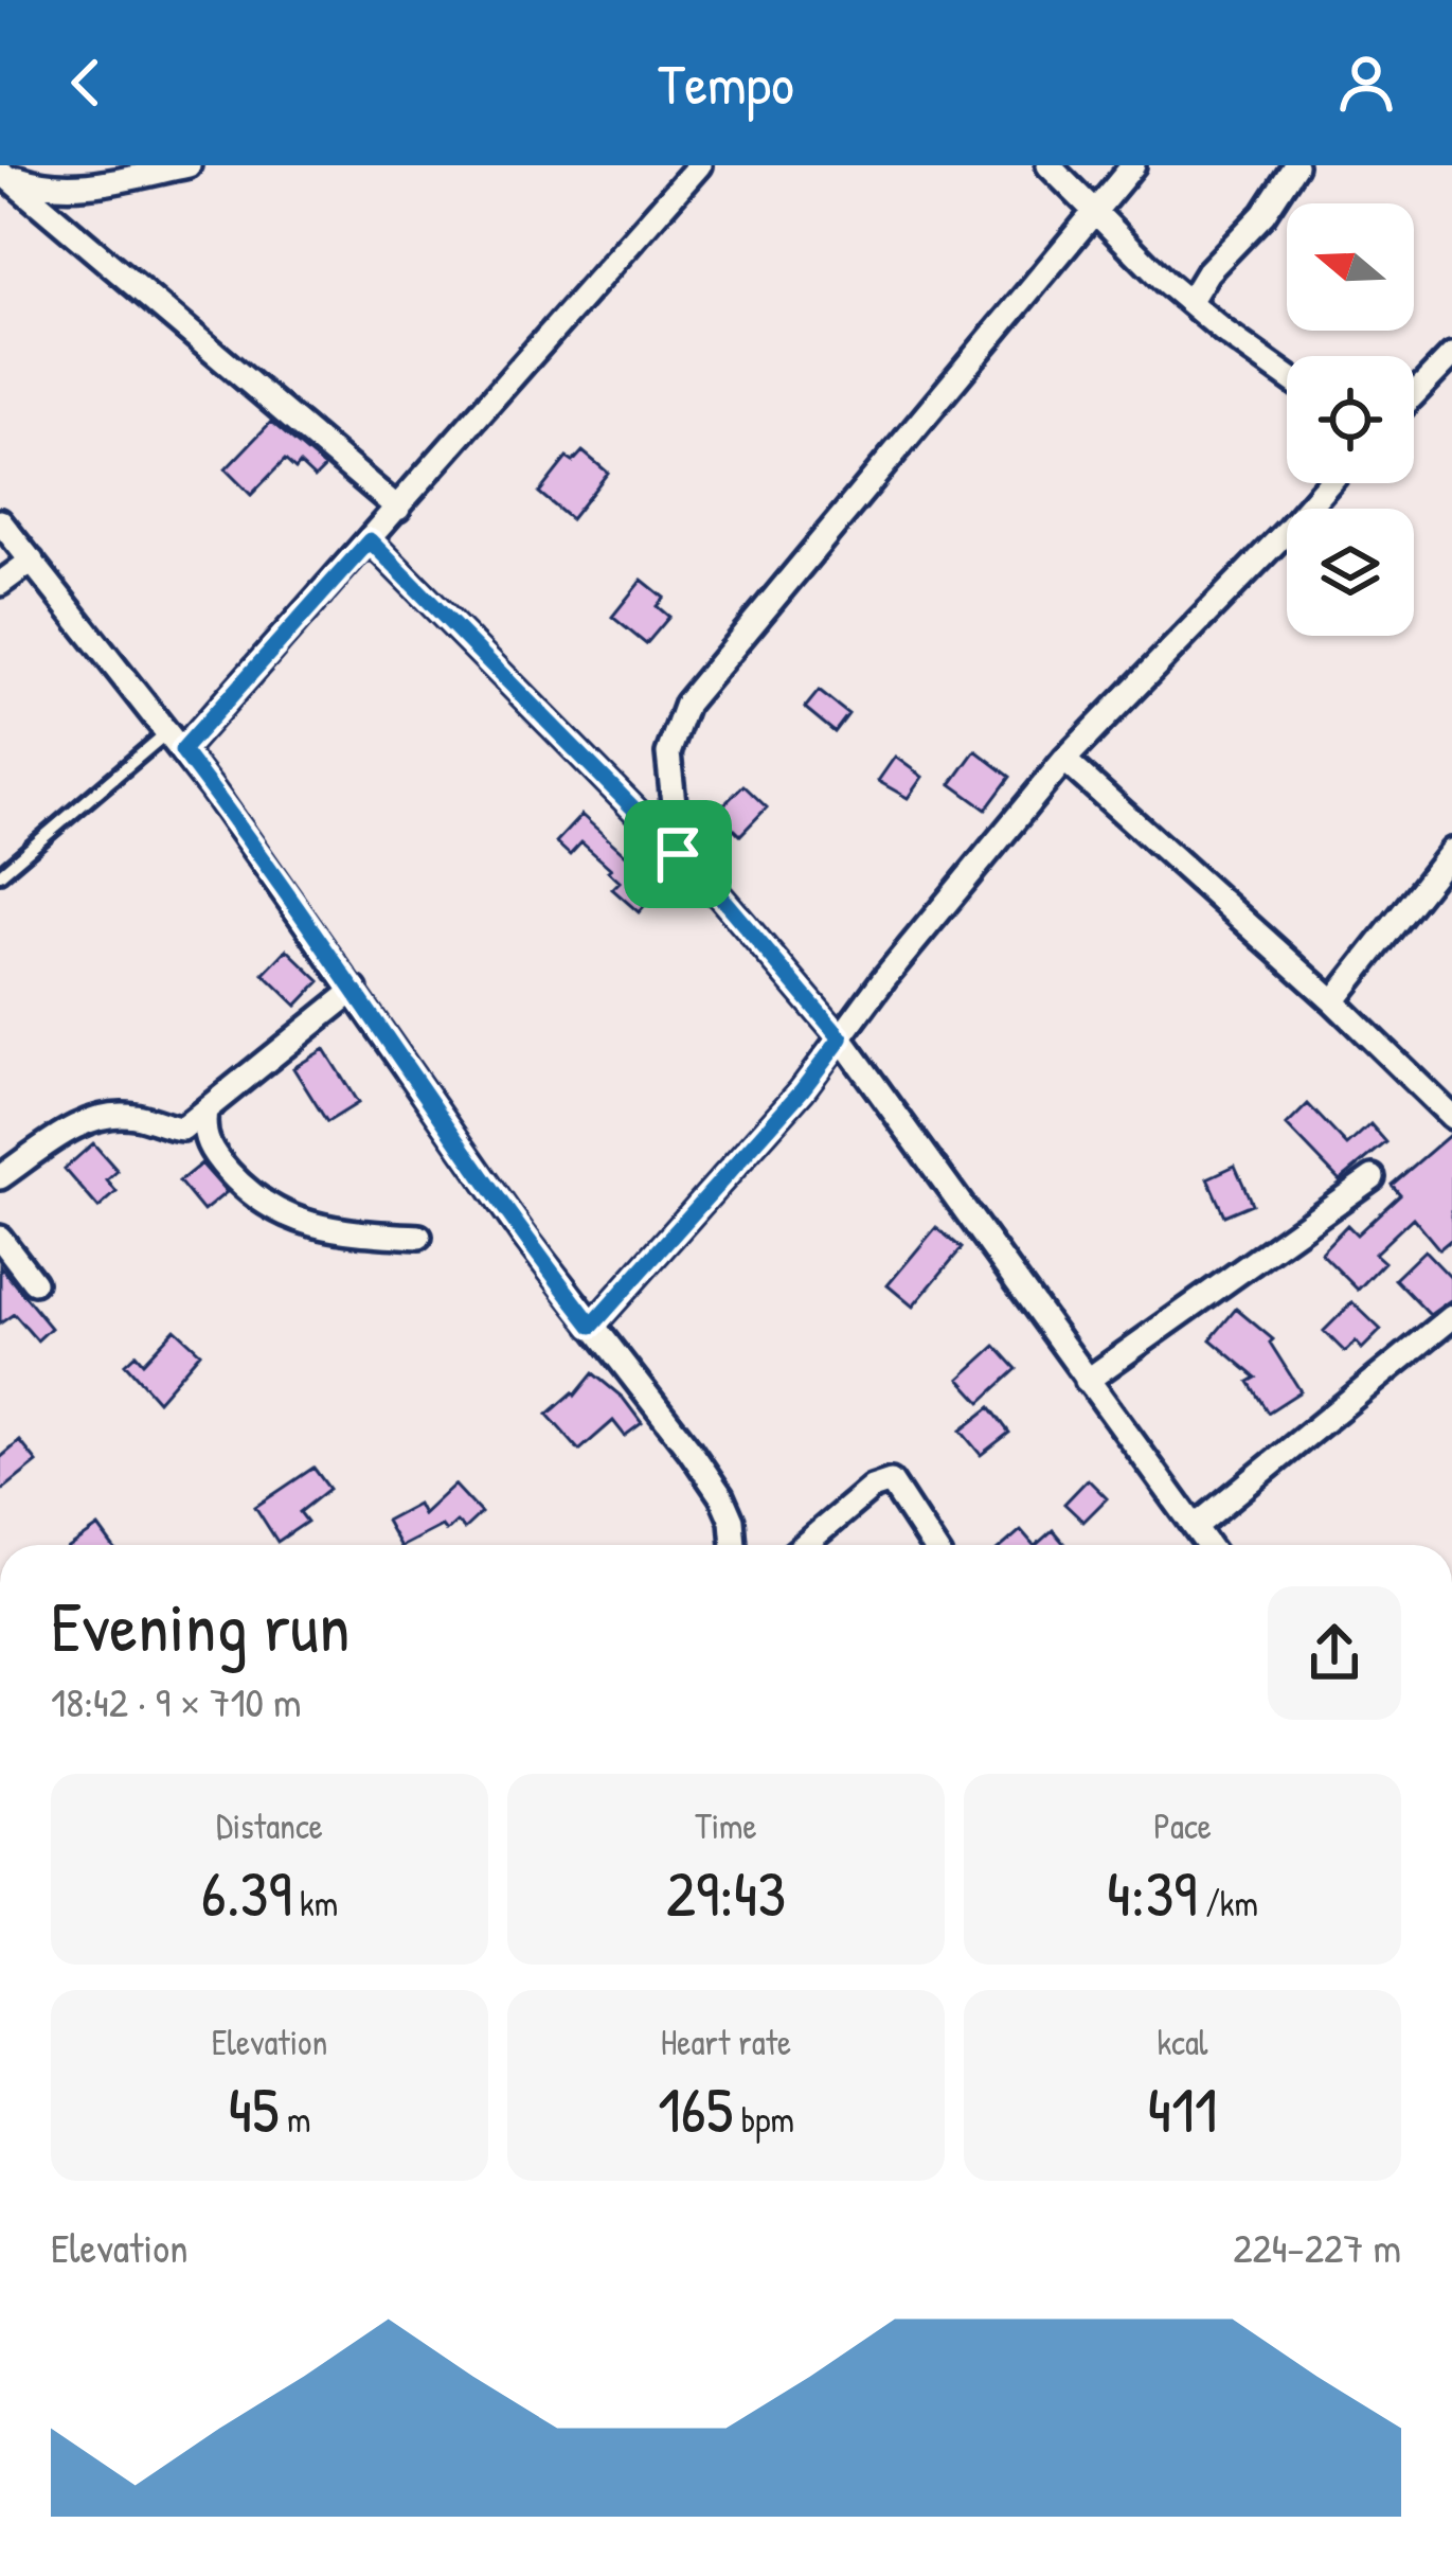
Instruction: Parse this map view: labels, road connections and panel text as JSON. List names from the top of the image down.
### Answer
{
  "north": "left",
  "page": {
    "header": "Tempo",
    "heading": ["Evening run", "18:42 · 9 × 710 m"],
    "stats": [
      ["Distance", "6.39 km"],
      ["Time", "29:43"],
      ["Pace", "4:39 /km"],
      ["Elevation", "45 m"],
      ["Heart rate", "165 bpm"],
      ["kcal", "411"]
    ],
    "chart": ["Elevation", "224–227 m"]
  }
}
